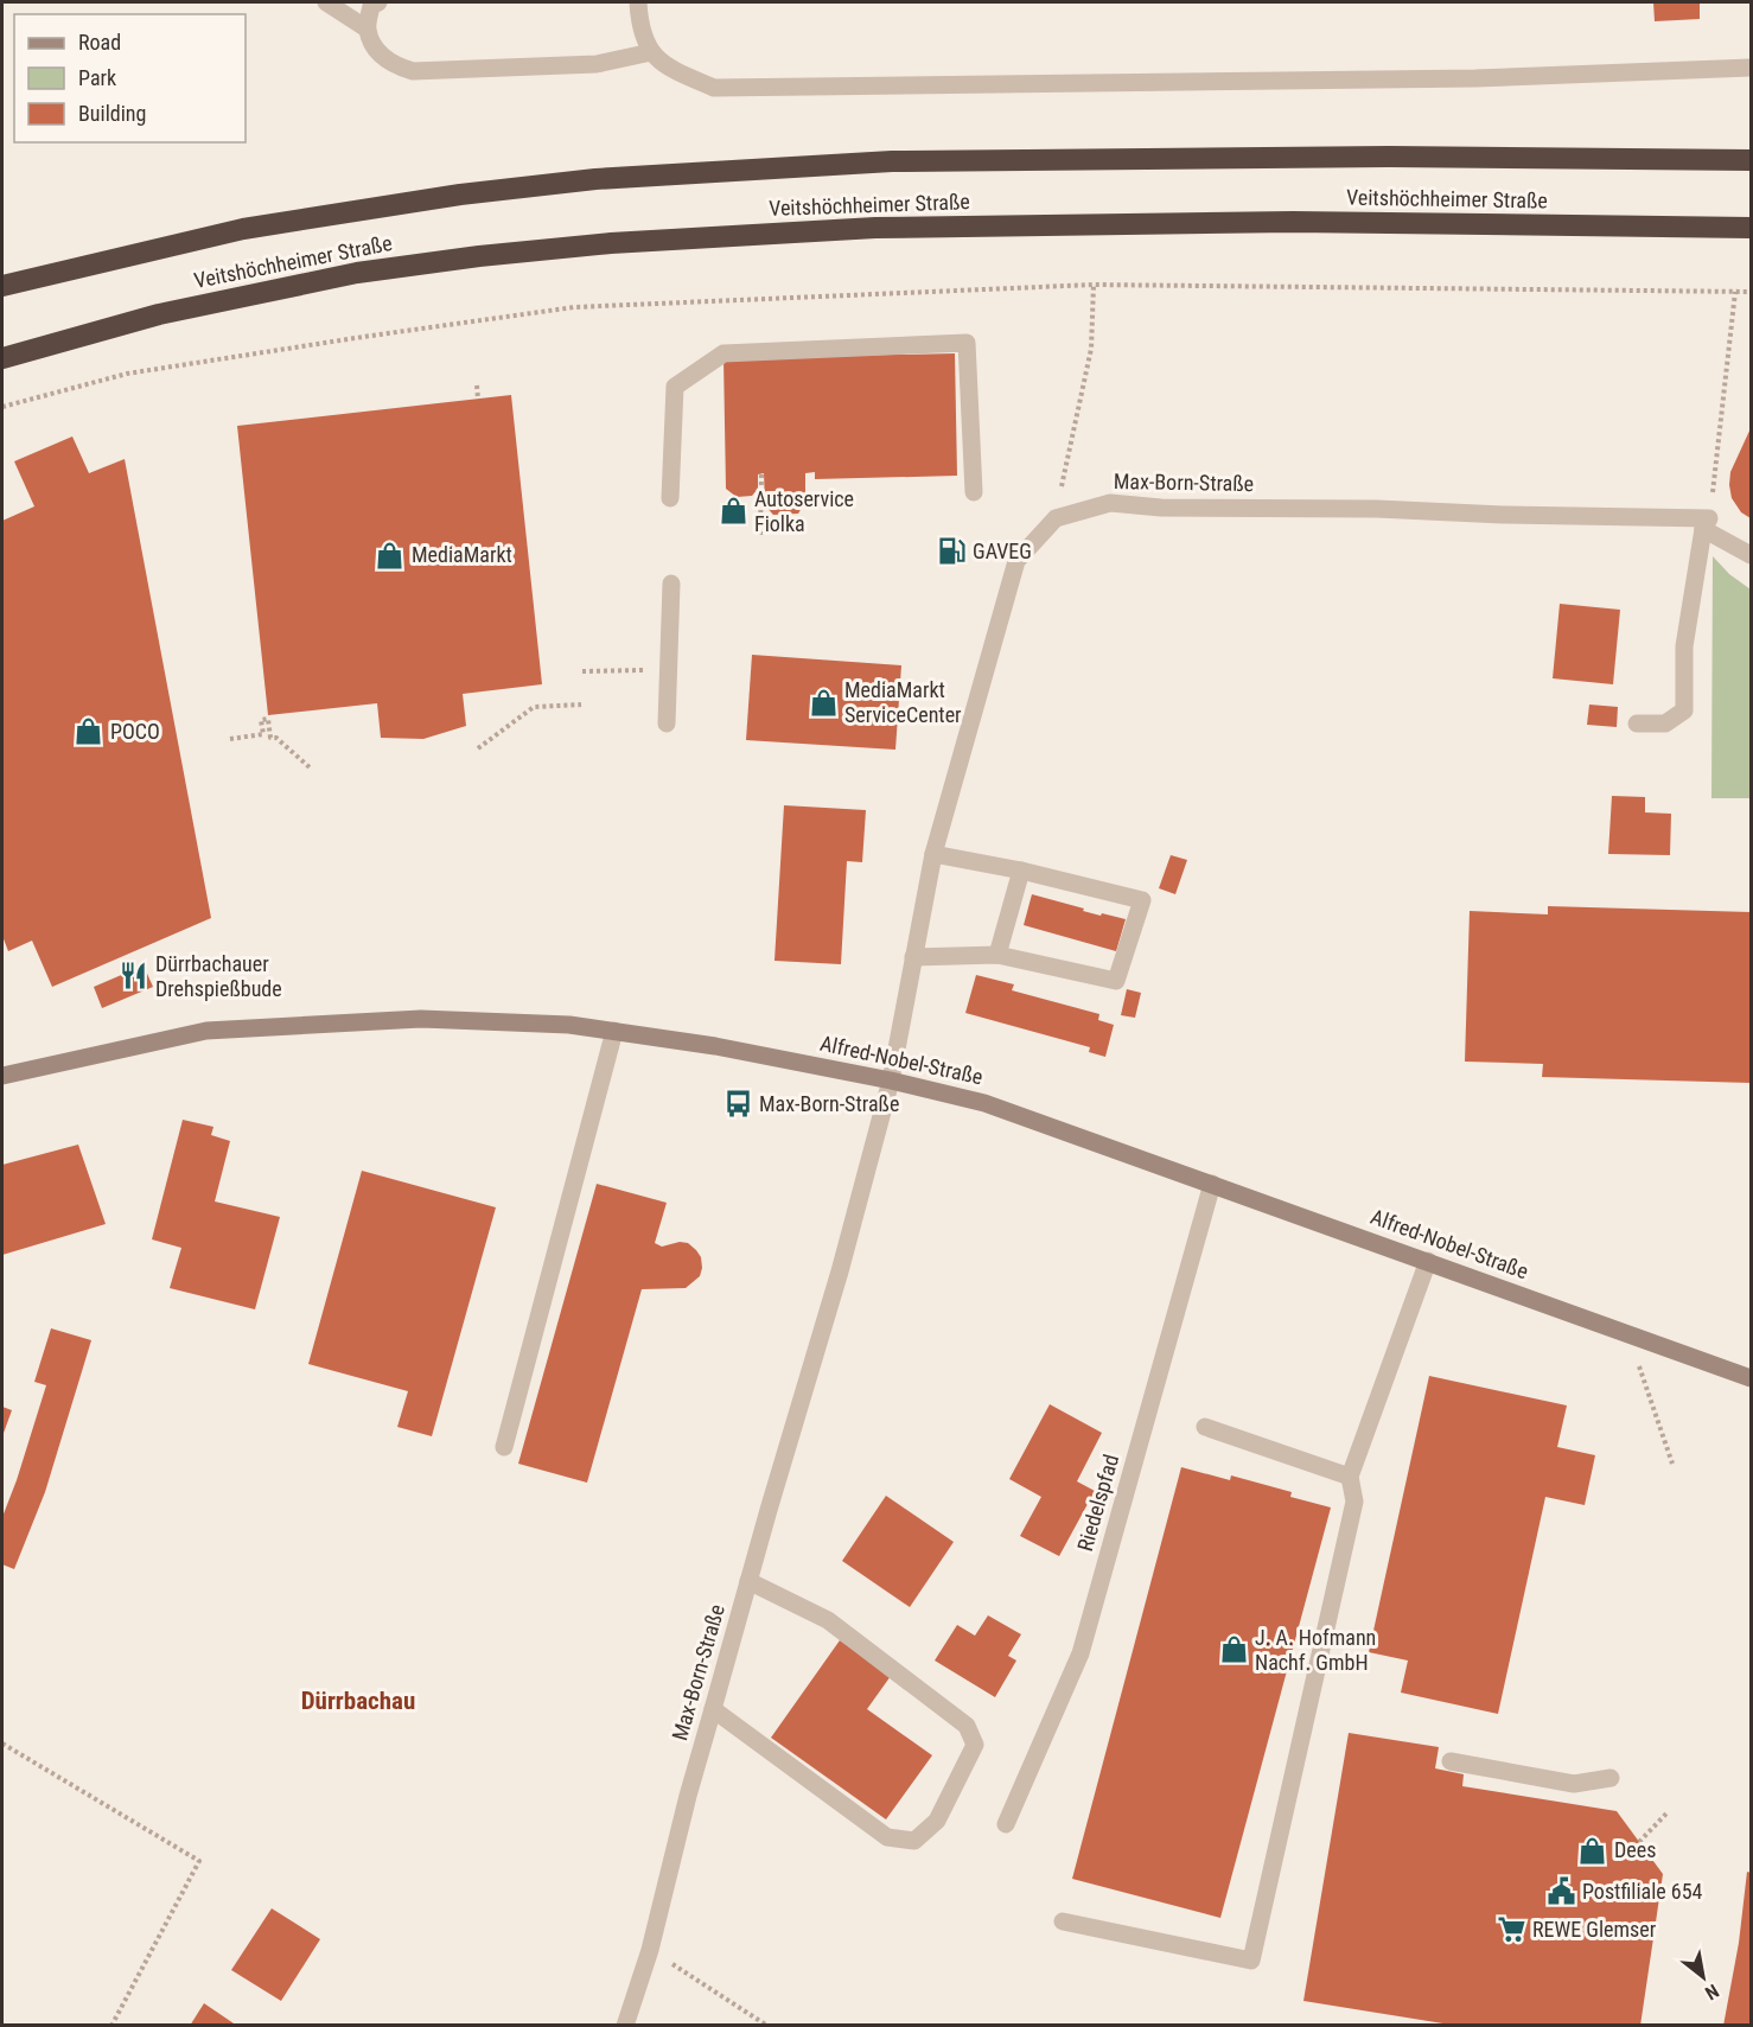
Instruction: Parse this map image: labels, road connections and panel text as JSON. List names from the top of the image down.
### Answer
{
  "streets": {
    "highway": ["Veitshöchheimer Straße"],
    "street": ["Max-Born-Straße", "Alfred-Nobel-Straße", "Riedelspfad"]
  },
  "crossings": [
    ["Max-Born-Straße", "Alfred-Nobel-Straße"],
    ["Alfred-Nobel-Straße", "Riedelspfad"]
  ],
  "districts": ["Dürrbachau"],
  "places": {
    "shop": [
      "Autoservice Fiolka",
      "MediaMarkt",
      "MediaMarkt ServiceCenter",
      "POCO",
      "J. A. Hofmann Nachf. GmbH",
      "Dees"
    ],
    "fuel station": ["GAVEG"],
    "restaurant": ["Dürrbachauer Drehspießbude"],
    "bus stop": ["Max-Born-Straße"],
    "public building": ["Postfiliale 654"],
    "supermarket": ["REWE Glemser"]
  },
  "legend": ["Road", "Park", "Building"],
  "north": "bottom right"
}
